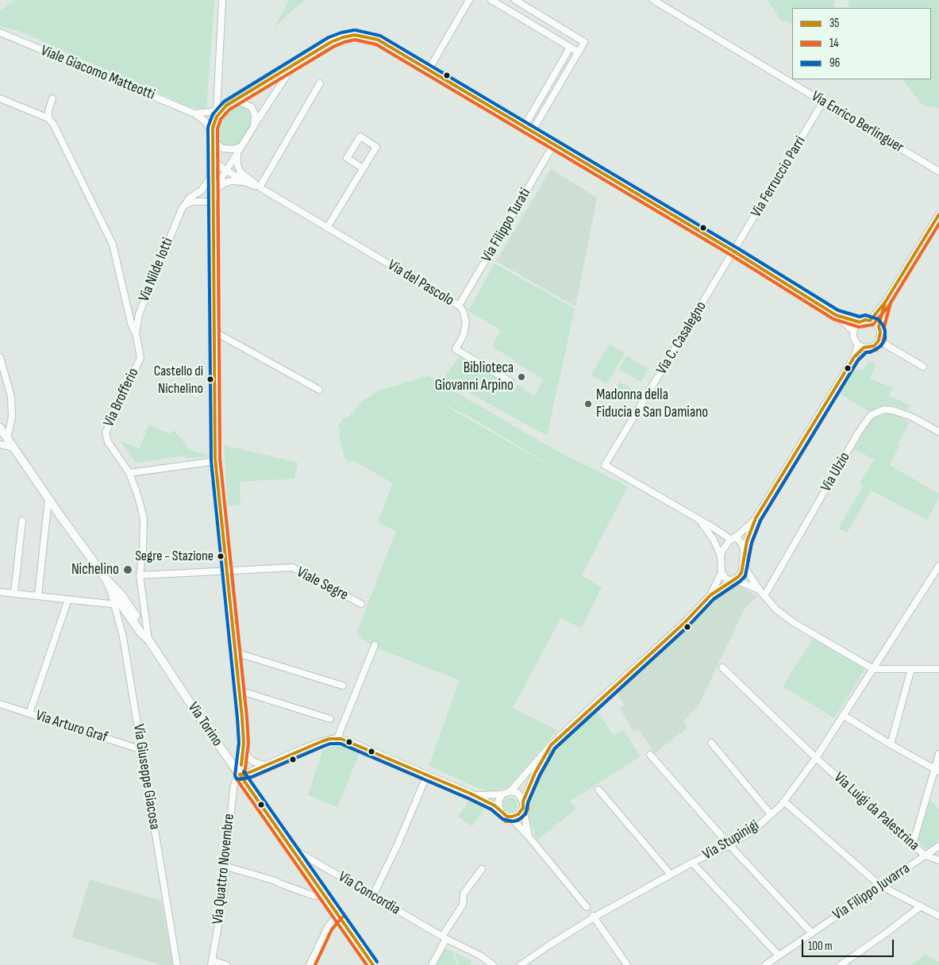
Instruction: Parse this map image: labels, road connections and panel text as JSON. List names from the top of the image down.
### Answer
{
  "streets": {
    "main road": ["Via Torino"],
    "street": [
      "Viale Giacomo Matteotti",
      "Via Enrico Berlinguer",
      "Via Ferruccio Parri",
      "Via Filippo Turati",
      "Via Nilde Iotti",
      "Via del Pascolo",
      "Via C. Casalegno",
      "Via Brofferio",
      "Via Ulzio",
      "Viale Segre",
      "Via Arturo Graf",
      "Via Giuseppe Giacosa",
      "Via Luigi da Palestrina",
      "Via Stupinigi",
      "Via Quattro Novembre",
      "Via Filippo Juvarra",
      "Via Concordia"
    ]
  },
  "crossings": [
    ["Via Enrico Berlinguer", "Via Ferruccio Parri"],
    ["Via Ferruccio Parri", "Via C. Casalegno"],
    ["Via Filippo Turati", "Via del Pascolo"],
    ["Via Nilde Iotti", "Via Brofferio"],
    ["Via Brofferio", "Viale Segre"],
    ["Via Brofferio", "Via Torino"],
    ["Viale Segre", "Via Quattro Novembre"],
    ["Via Torino", "Via Giuseppe Giacosa"],
    ["Via Torino", "Via Quattro Novembre"],
    ["Via Torino", "Via Concordia"],
    ["Via Arturo Graf", "Via Giuseppe Giacosa"],
    ["Via Luigi da Palestrina", "Via Stupinigi"],
    ["Via Luigi da Palestrina", "Via Filippo Juvarra"]
  ],
  "places": [
    "Biblioteca Giovanni Arpino",
    "Castello di Nichelino",
    "Madonna della Fiducia e San Damiano",
    "Segre - Stazione",
    "Nichelino"
  ],
  "lines": ["transit line 96", "transit line 35", "transit line 14"],
  "legend": ["35", "14", "96"],
  "scale_bar": "100 m"
}
